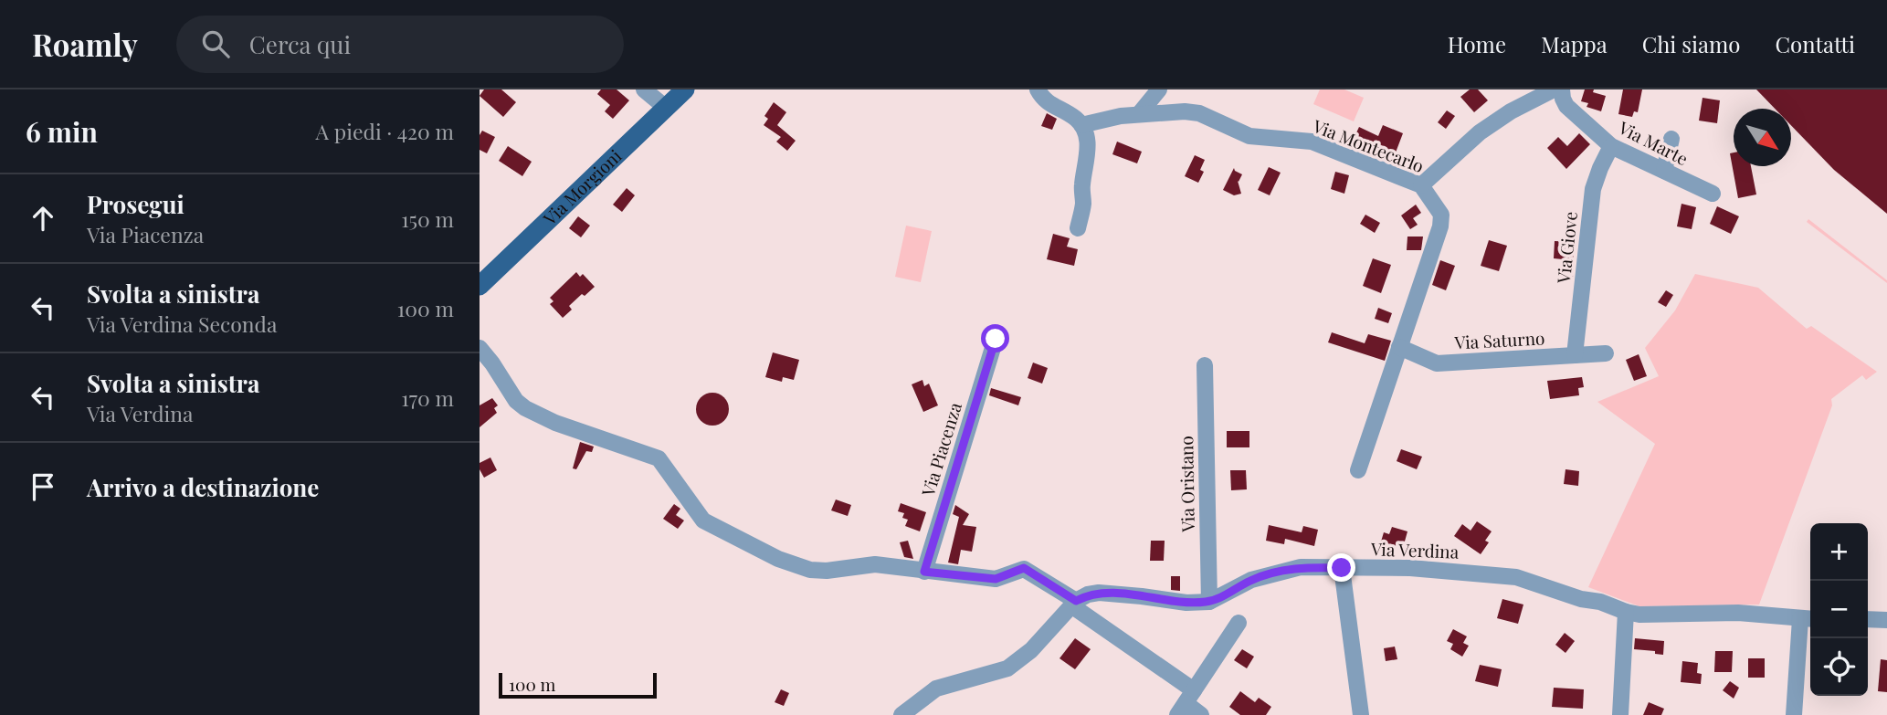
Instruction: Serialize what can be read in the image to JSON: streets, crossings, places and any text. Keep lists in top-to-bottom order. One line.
{"streets":{"main road":["Via Morgioni"],"street":["Via Marte","Via Montecarlo","Via Giove","Via Saturno","Via Piacenza","Via Oristano","Via Verdina"]},"crossings":[["Via Marte","Via Giove"],["Via Montecarlo","Via Saturno"],["Via Giove","Via Saturno"],["Via Oristano","Via Verdina"]],"scale_bar":"100 m","north":"bottom right","page":{"header":"Roamly","search":"Cerca qui","nav":["Home","Mappa","Chi siamo","Contatti"],"heading":["6 min","A piedi · 420 m"],"list":[["Prosegui","Via Piacenza","150 m"],["Svolta a sinistra","Via Verdina Seconda","100 m"],["Svolta a sinistra","Via Verdina","170 m"],"Arrivo a destinazione"],"map_buttons":["+","−"],"scale":"100 m"}}
